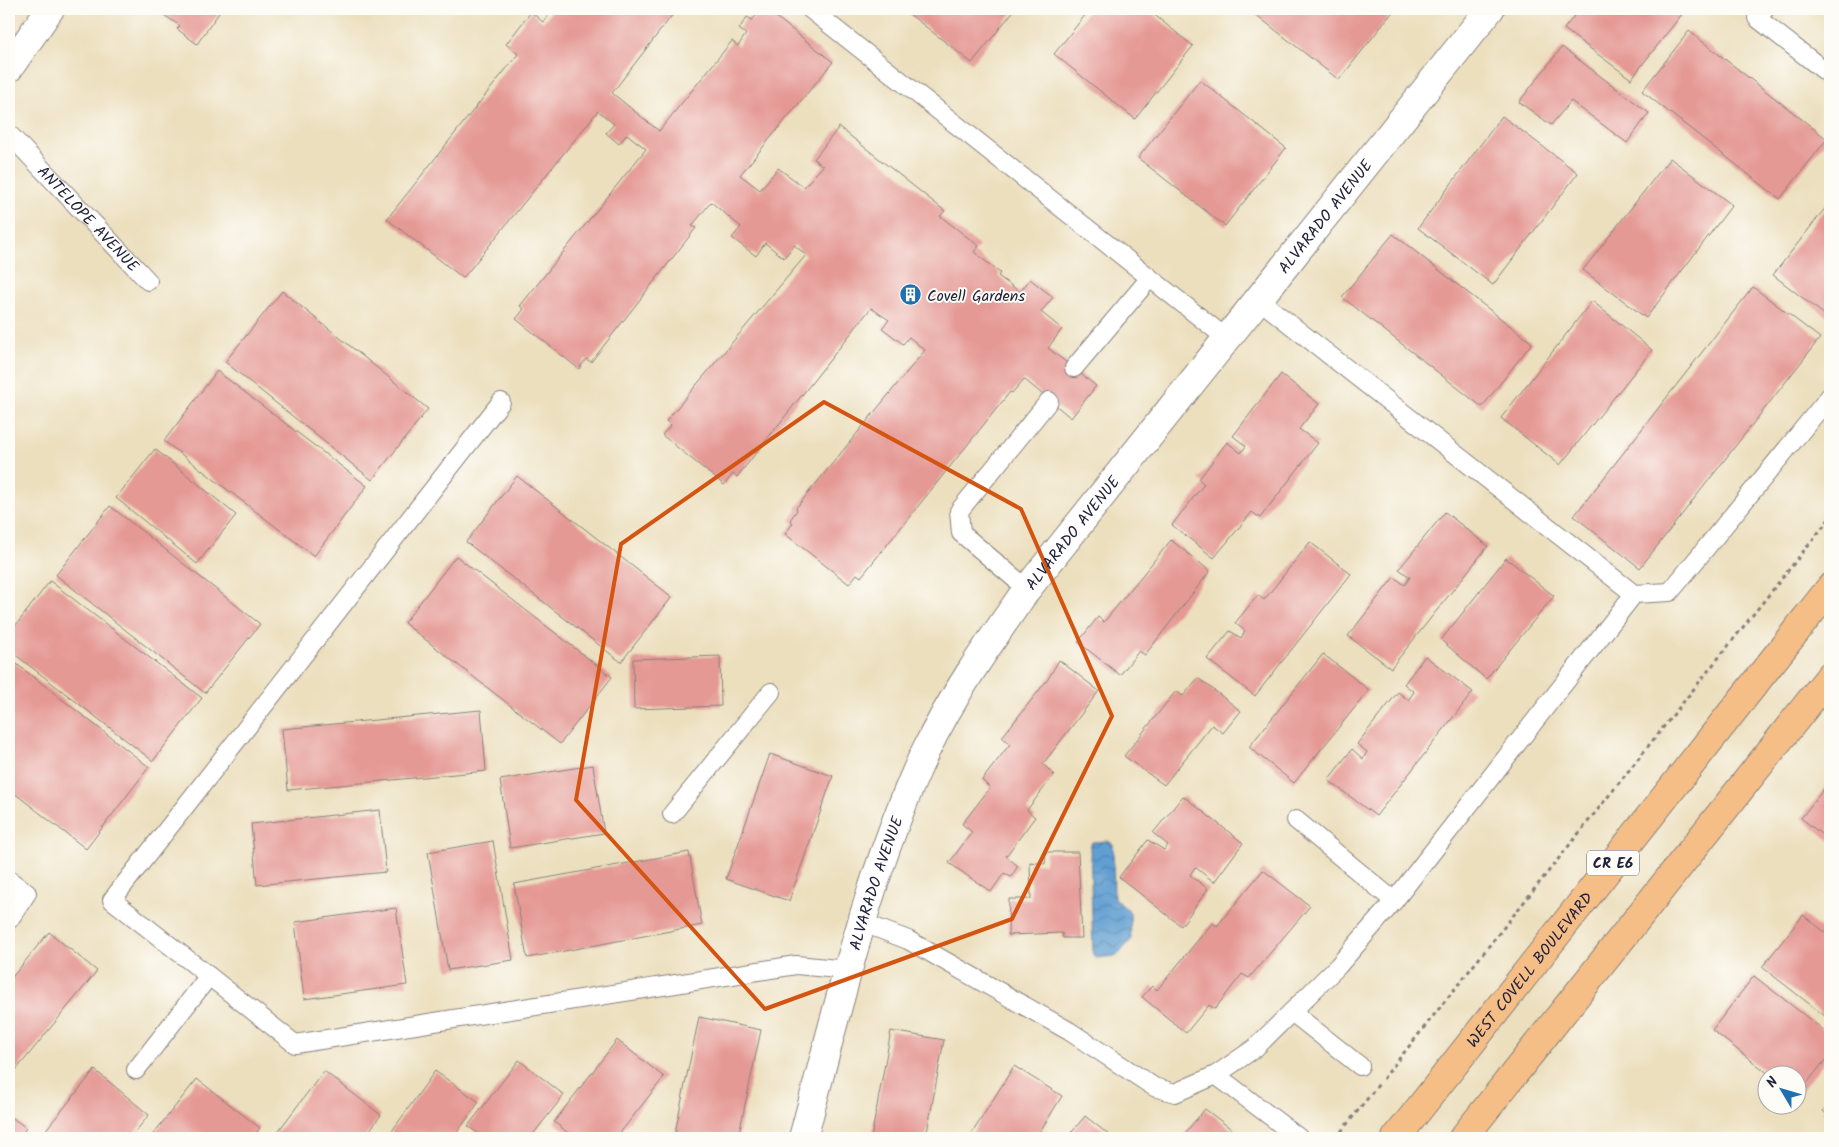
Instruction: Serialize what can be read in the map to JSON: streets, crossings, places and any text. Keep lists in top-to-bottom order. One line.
{"streets":{"main road":["CR E6","WEST COVELL BOULEVARD"],"street":["ALVARADO AVENUE"],"lane":["ANTELOPE AVENUE"]},"places":{"building":["Covell Gardens"]},"north":"top left"}
